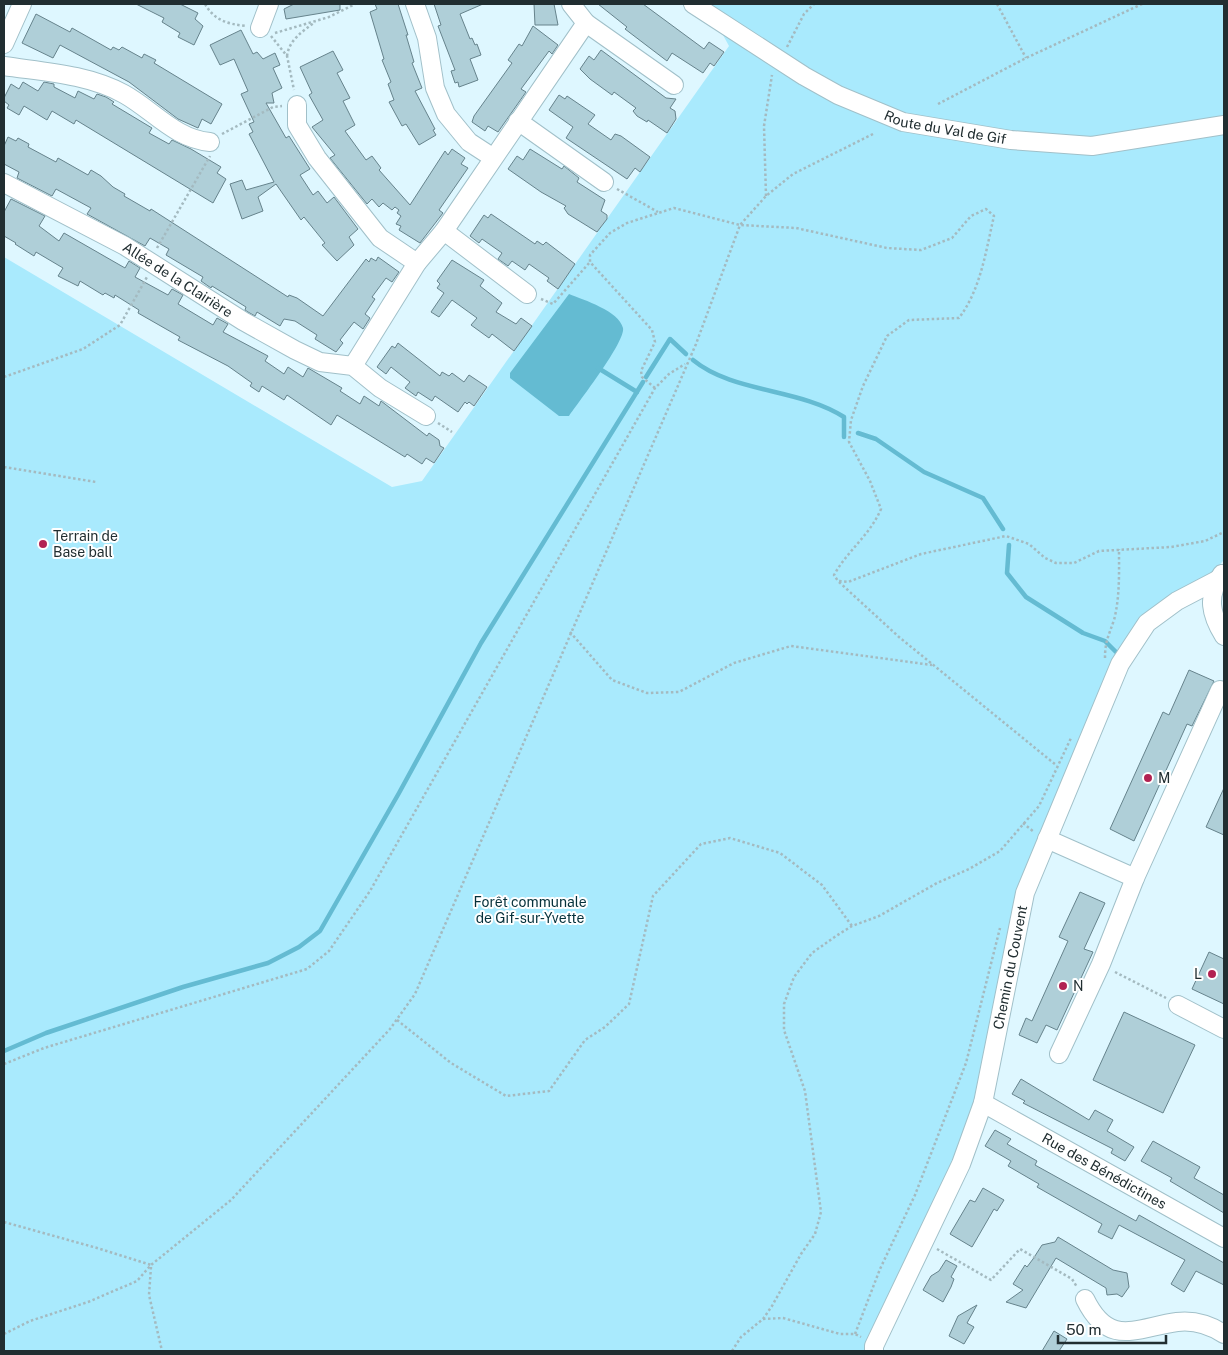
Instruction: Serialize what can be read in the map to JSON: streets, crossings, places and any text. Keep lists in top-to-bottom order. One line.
{"streets":{"street":["Route du Val de Gif","Allée de la Clairière","Chemin du Couvent","Rue des Bénédictines"]},"crossings":[["Chemin du Couvent","Rue des Bénédictines"]],"parks":["Forêt communale de Gif-sur-Yvette"],"places":["Terrain de Base ball","M","L","N"],"scale_bar":"50 m"}
